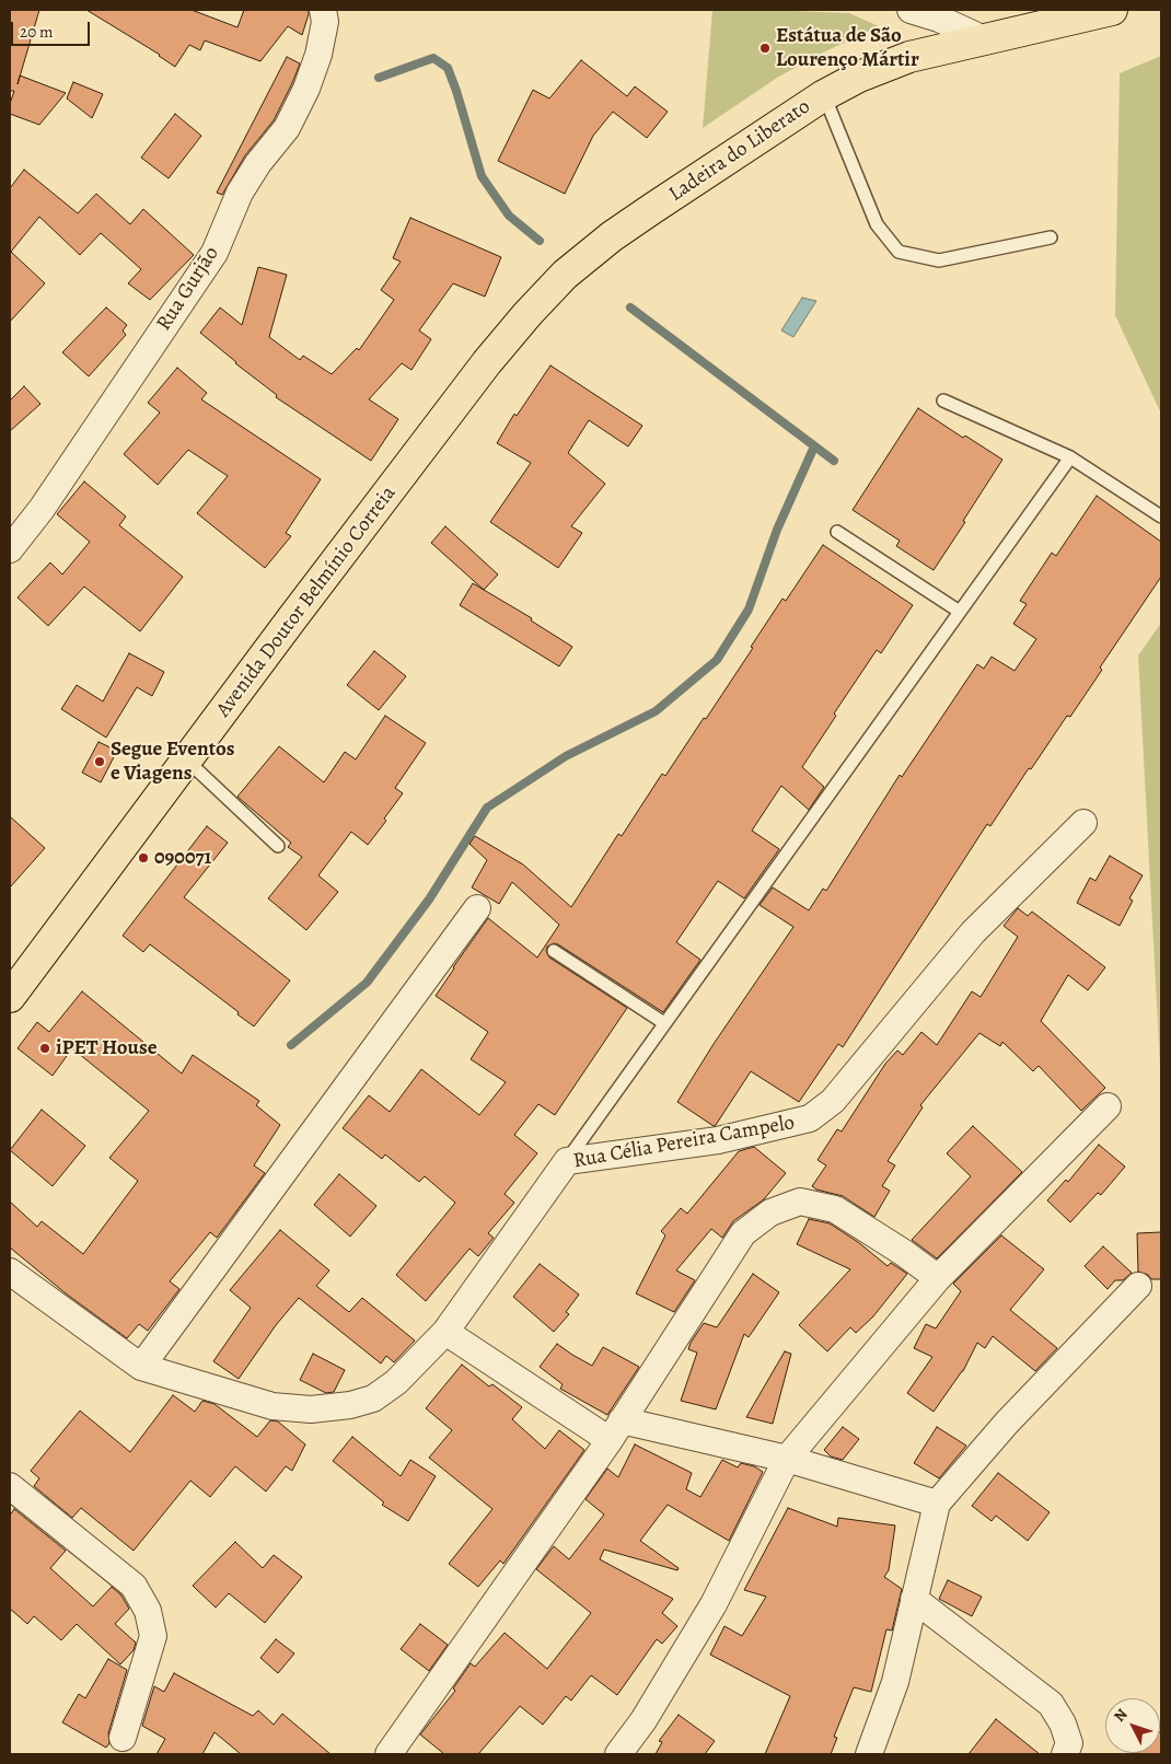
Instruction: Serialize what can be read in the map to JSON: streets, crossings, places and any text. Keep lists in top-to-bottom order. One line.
{"streets":{"main road":["Ladeira do Liberato","Avenida Doutor Belmínio Correia"],"street":["Rua Gurjão","Rua Célia Pereira Campelo"]},"crossings":[["Ladeira do Liberato","Avenida Doutor Belmínio Correia"]],"places":["Estátua de São Lourenço Mártir","Segue Eventos e Viagens","090071","iPET House"],"scale_bar":"20 m","north":"top left"}
